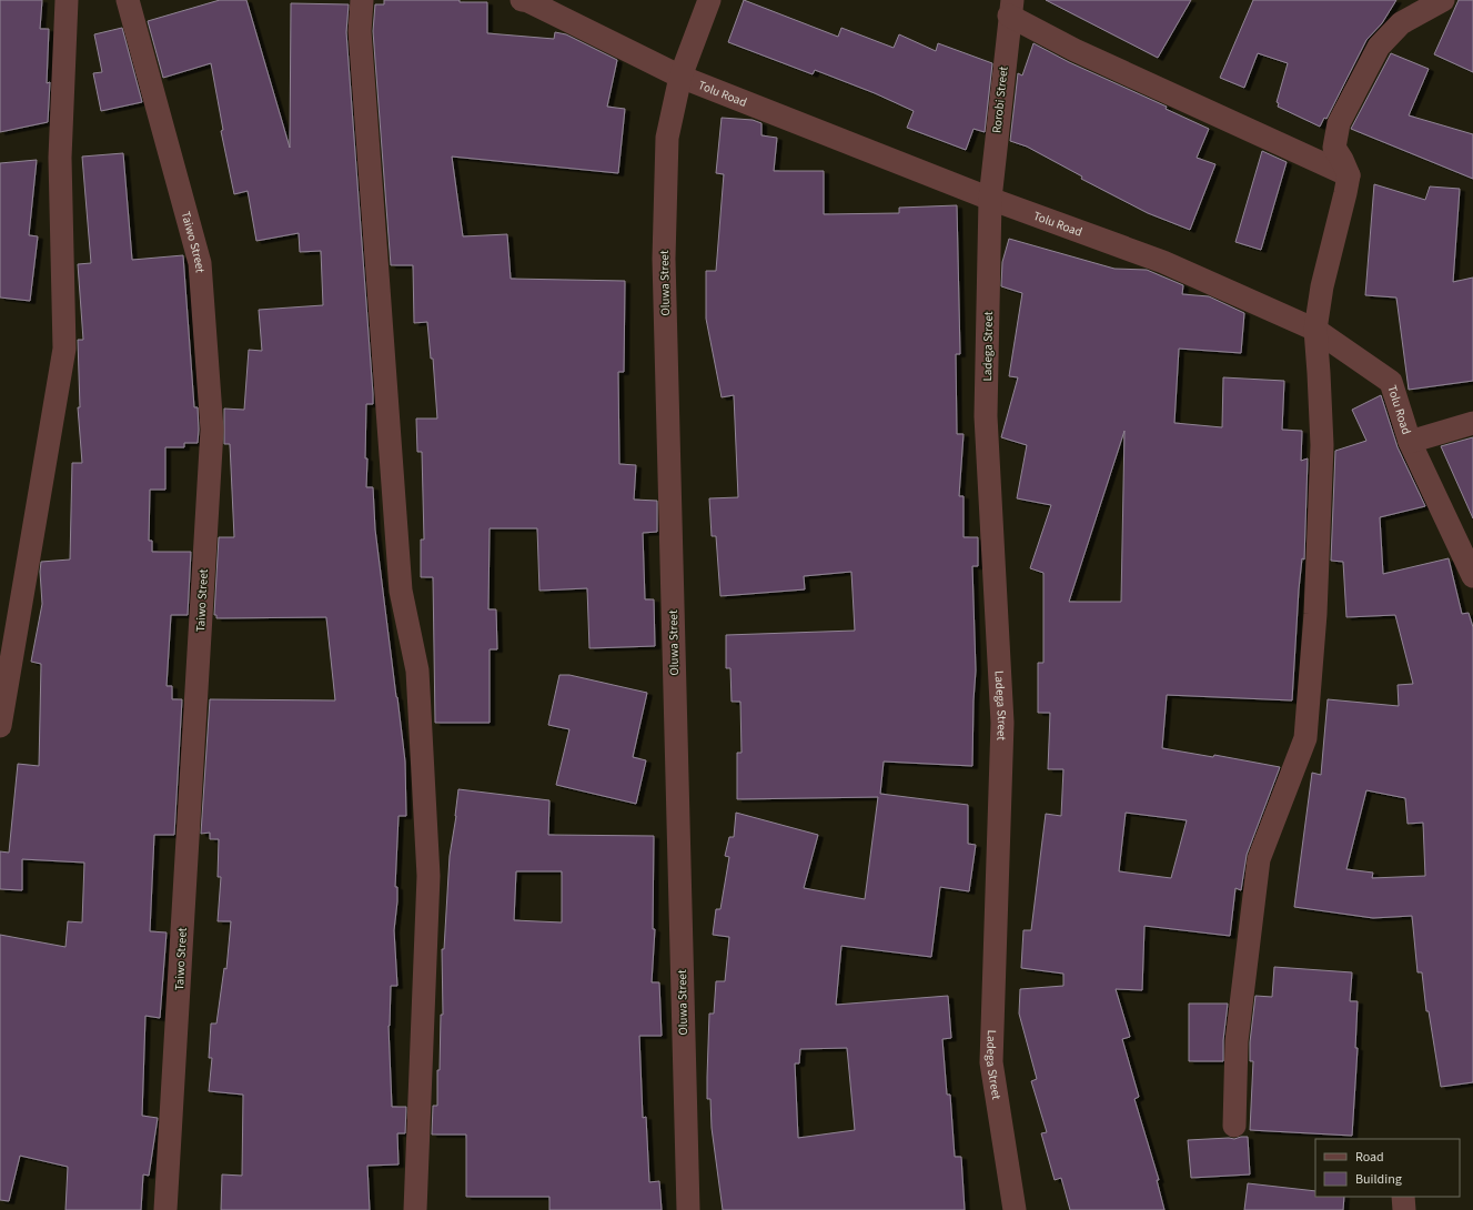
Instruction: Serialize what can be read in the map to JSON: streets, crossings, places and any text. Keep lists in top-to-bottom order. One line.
{"streets":{"street":["Tolu Road","Rorobi Street","Taiwo Street","Oluwa Street","Ladega Street"]},"crossings":[["Tolu Road","Rorobi Street"],["Tolu Road","Oluwa Street"],["Tolu Road","Ladega Street"],["Rorobi Street","Ladega Street"]],"legend":["Road","Building"]}
